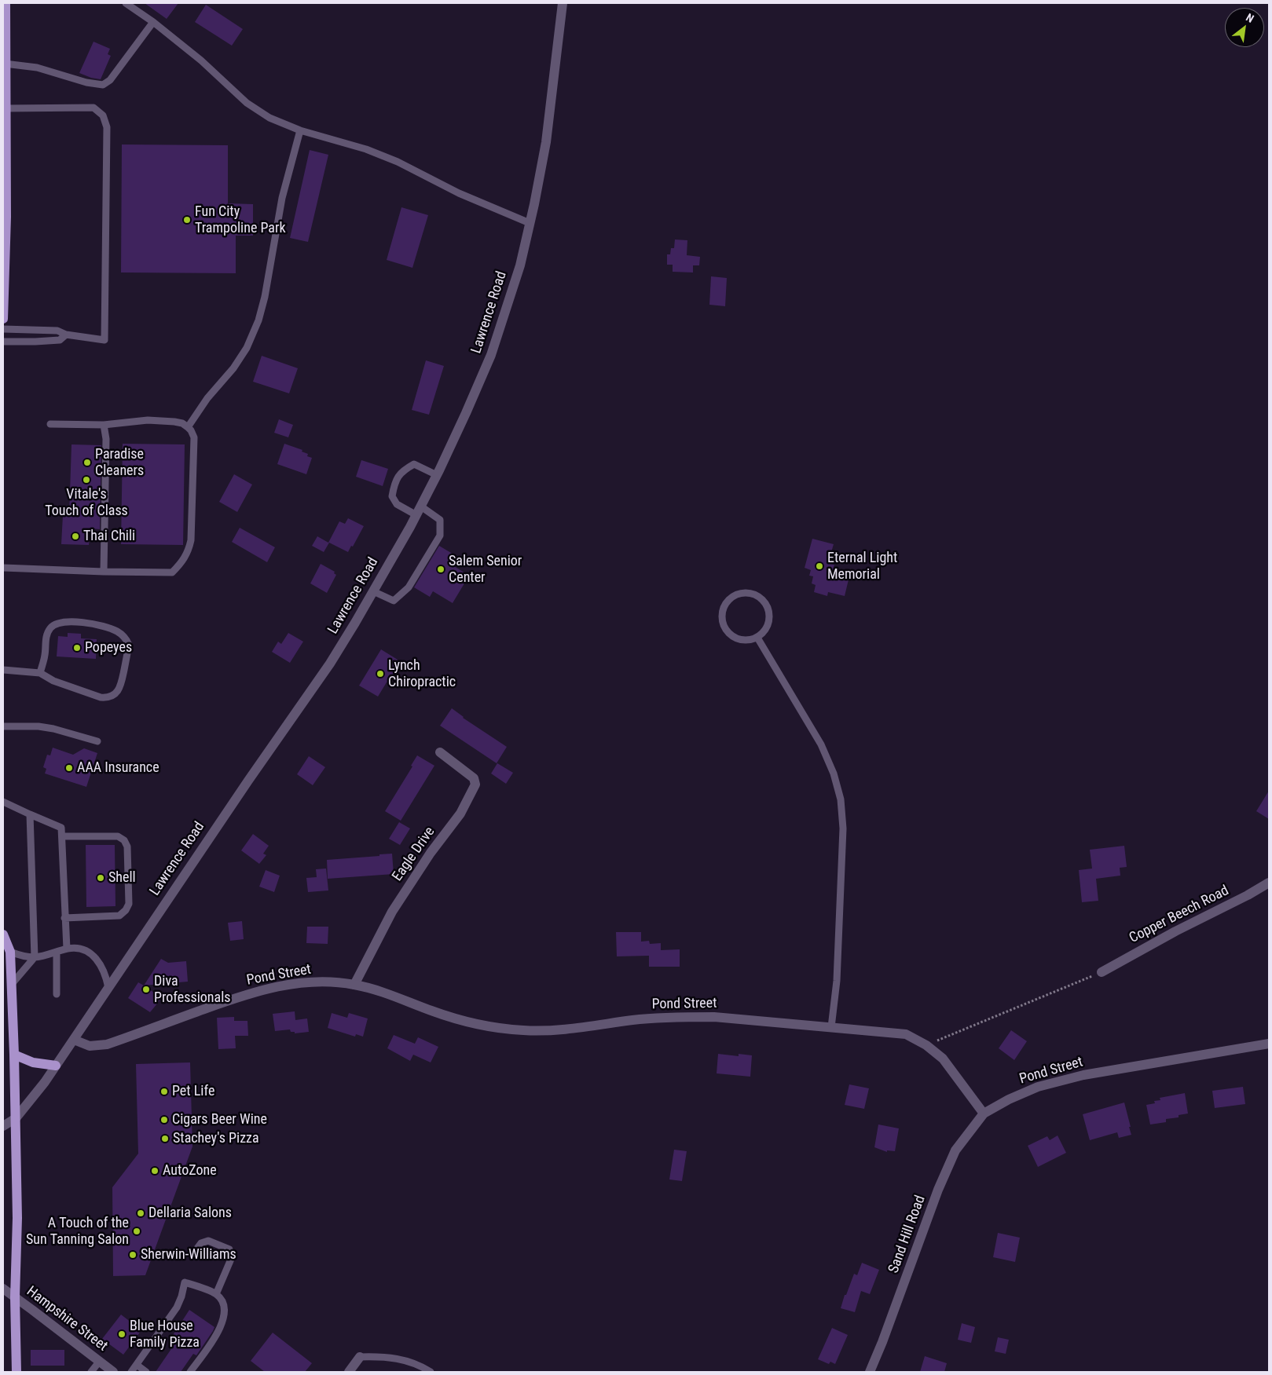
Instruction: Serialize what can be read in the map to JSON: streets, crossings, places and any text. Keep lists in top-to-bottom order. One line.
{"streets":{"street":["Lawrence Road","Eagle Drive","Copper Beech Road","Pond Street","Sand Hill Road","Hampshire Street"]},"crossings":[["Lawrence Road","Pond Street"],["Eagle Drive","Pond Street"],["Pond Street","Sand Hill Road"]],"places":["Fun City Trampoline Park","Paradise Cleaners","Vitale's Touch of Class","Thai Chili","Eternal Light Memorial","Salem Senior Center","Popeyes","Lynch Chiropractic","AAA Insurance","Shell","Diva Professionals","Pet Life","Cigars Beer Wine","Stachey's Pizza","AutoZone","Dellaria Salons","A Touch of the Sun Tanning Salon","Sherwin-Williams","Blue House Family Pizza"],"north":"top right"}
